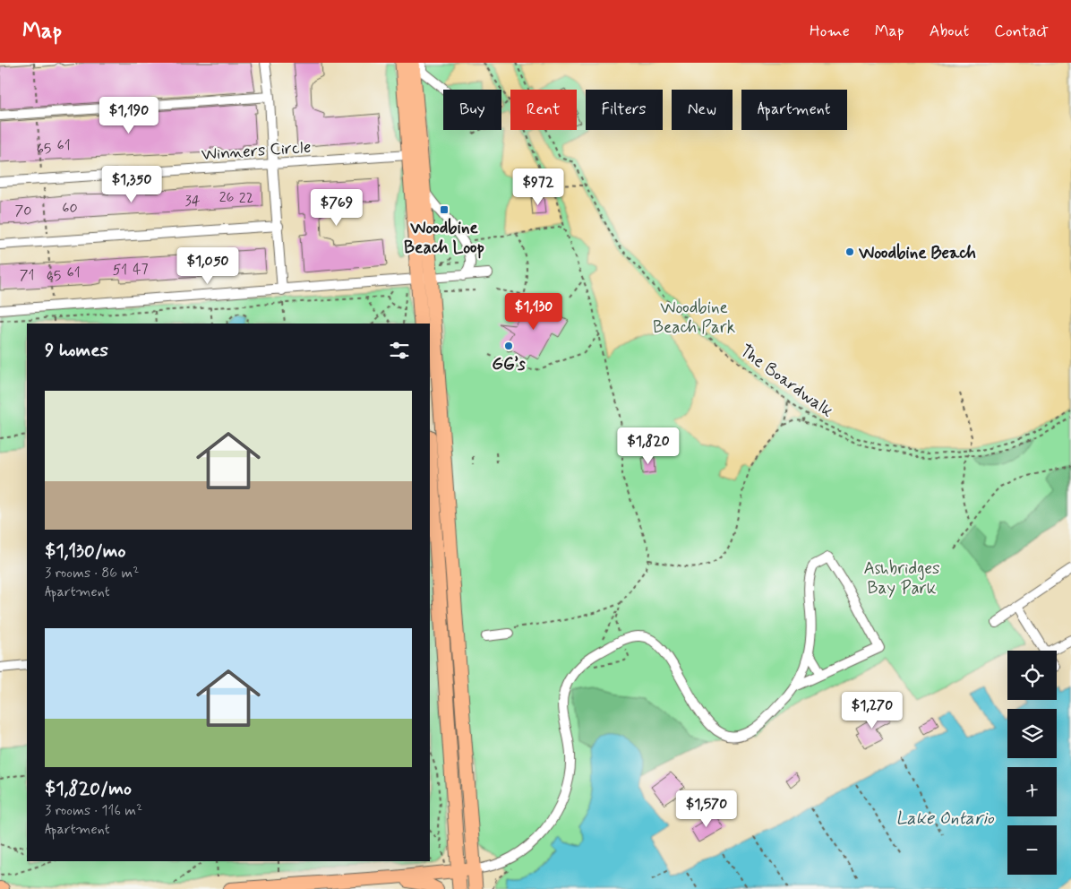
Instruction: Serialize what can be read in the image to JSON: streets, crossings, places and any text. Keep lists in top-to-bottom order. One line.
{"streets":{"street":["Winners Circle"],"path":["The Boardwalk"]},"water":["Lake Ontario"],"parks":["Woodbine Beach Park","Ashbridges Bay Park"],"places":{"transit":["Woodbine Beach Loop"],"other":["Woodbine Beach","GG’s"]},"house_numbers":["61","65","26","22","34","60","70","47","51","61","71","65"],"page":{"header":"Map","nav":["Home","Map","About","Contact"],"chip":["Buy","Rent","Filters","New","Apartment"],"price":["$1,190","$1,350","$972","$769","$1,050","$1,130","$1,820","$1,270","$1,570"],"heading":"9 homes","list":[{"name":"$1,130/mo","note":"3 rooms · 86 m² · Apartment"},{"name":"$1,820/mo","note":"3 rooms · 116 m² · Apartment"}],"map_buttons":["+","−"]}}
